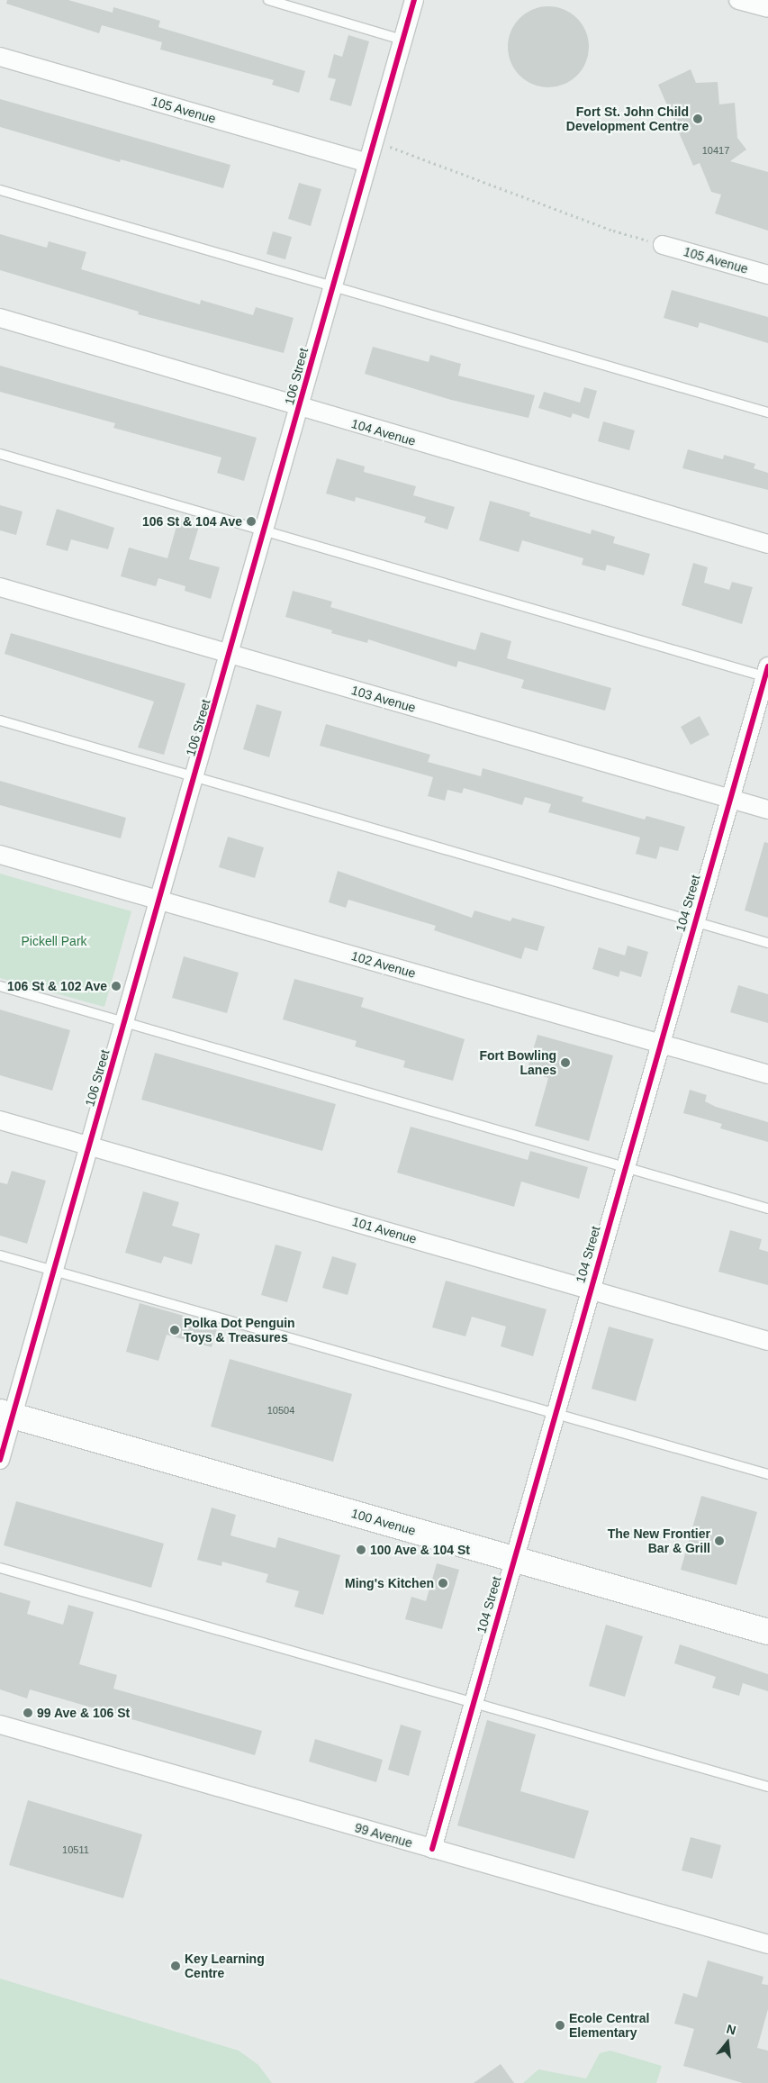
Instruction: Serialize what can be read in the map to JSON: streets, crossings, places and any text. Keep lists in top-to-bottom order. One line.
{"streets":{"main road":["100 Avenue"],"street":["105 Avenue","106 Street","104 Avenue","103 Avenue","104 Street","102 Avenue","101 Avenue","99 Avenue"]},"crossings":[["105 Avenue","106 Street"],["106 Street","104 Avenue"],["106 Street","103 Avenue"],["106 Street","102 Avenue"],["106 Street","101 Avenue"],["106 Street","100 Avenue"],["103 Avenue","104 Street"],["104 Street","102 Avenue"],["104 Street","101 Avenue"],["104 Street","100 Avenue"],["104 Street","99 Avenue"]],"parks":["Pickell Park"],"places":["Fort St. John Child Development Centre","106 St & 104 Ave","106 St & 102 Ave","Fort Bowling Lanes","Polka Dot Penguin Toys & Treasures","The New Frontier Bar & Grill","100 Ave & 104 St","Ming's Kitchen","99 Ave & 106 St","Key Learning Centre","Ecole Central Elementary"],"house_numbers":["10417","10504","10511"],"north":"top"}
